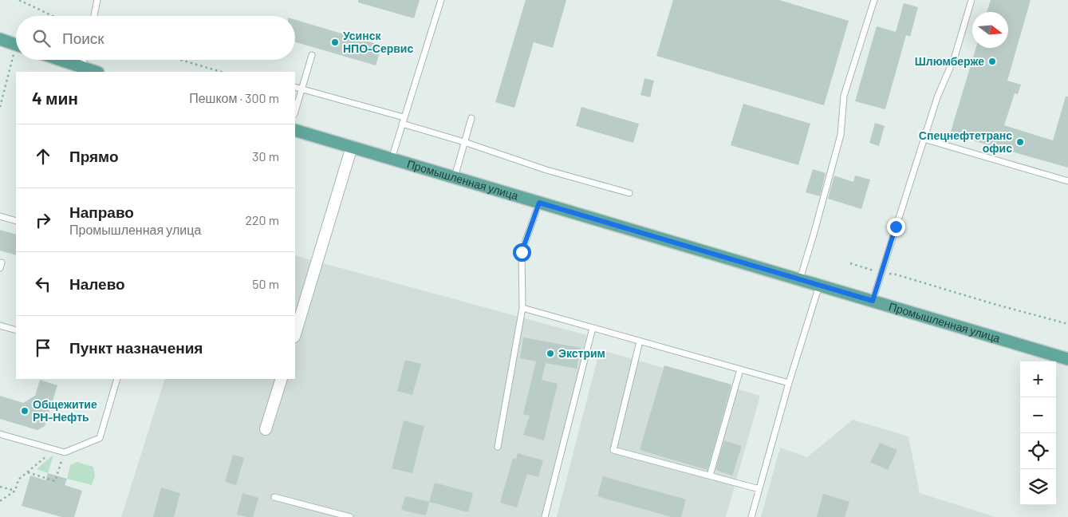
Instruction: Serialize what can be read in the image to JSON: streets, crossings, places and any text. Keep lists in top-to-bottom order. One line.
{"streets":{"main road":["Промышленная улица"]},"places":["Усинск НПО-Сервис","Шлюмберже","Спецнефтетранс офис","Экстрим","Общежитие РН-Нефть"],"north":"right","page":{"search":"Поиск","heading":["4 мин","Пешком · 300 m"],"list":[["Прямо","30 m"],["Направо","Промышленная улица","220 m"],["Налево","50 m"],"Пункт назначения"],"map_buttons":["+","−"]}}
